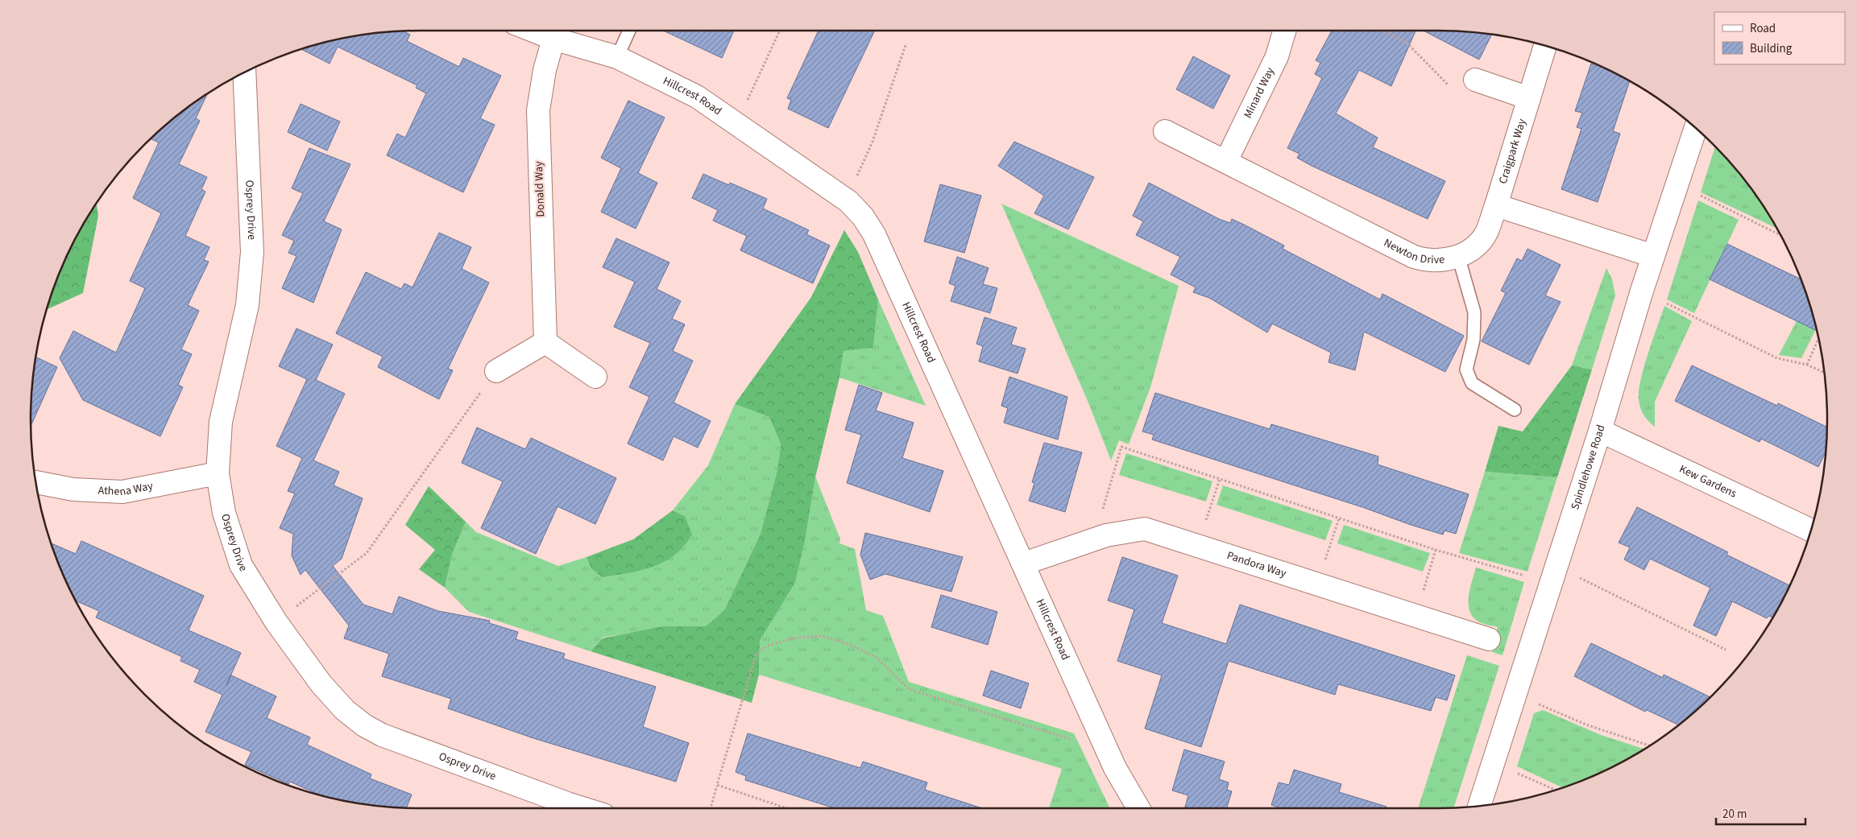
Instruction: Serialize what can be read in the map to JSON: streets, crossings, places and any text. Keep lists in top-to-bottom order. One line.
{"streets":{"street":["Minard Way","Hillcrest Road","Craigpark Way","Donald Way","Osprey Drive","Newton Drive","Spindlehowe Road","Kew Gardens","Athena Way","Pandora Way"]},"crossings":[["Minard Way","Newton Drive"],["Hillcrest Road","Donald Way"],["Hillcrest Road","Pandora Way"],["Craigpark Way","Newton Drive"],["Osprey Drive","Athena Way"],["Spindlehowe Road","Kew Gardens"]],"legend":["Road","Building"],"scale_bar":"20 m"}
